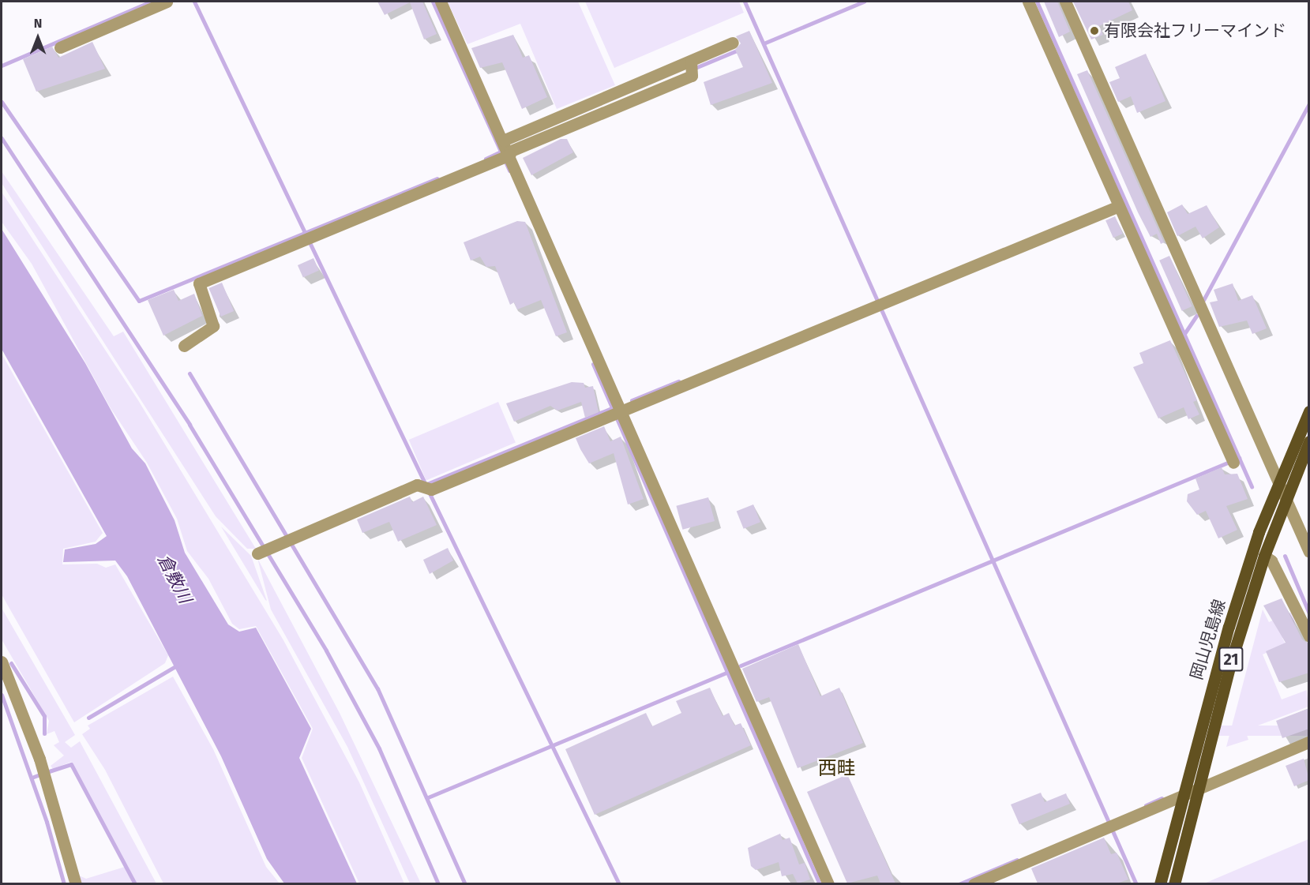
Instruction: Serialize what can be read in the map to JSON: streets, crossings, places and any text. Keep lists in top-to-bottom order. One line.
{"streets":{"main road":["岡山児島線","21"]},"districts":["西畦"],"water":["倉敷川"],"places":["有限会社フリーマインド"],"north":"top"}
